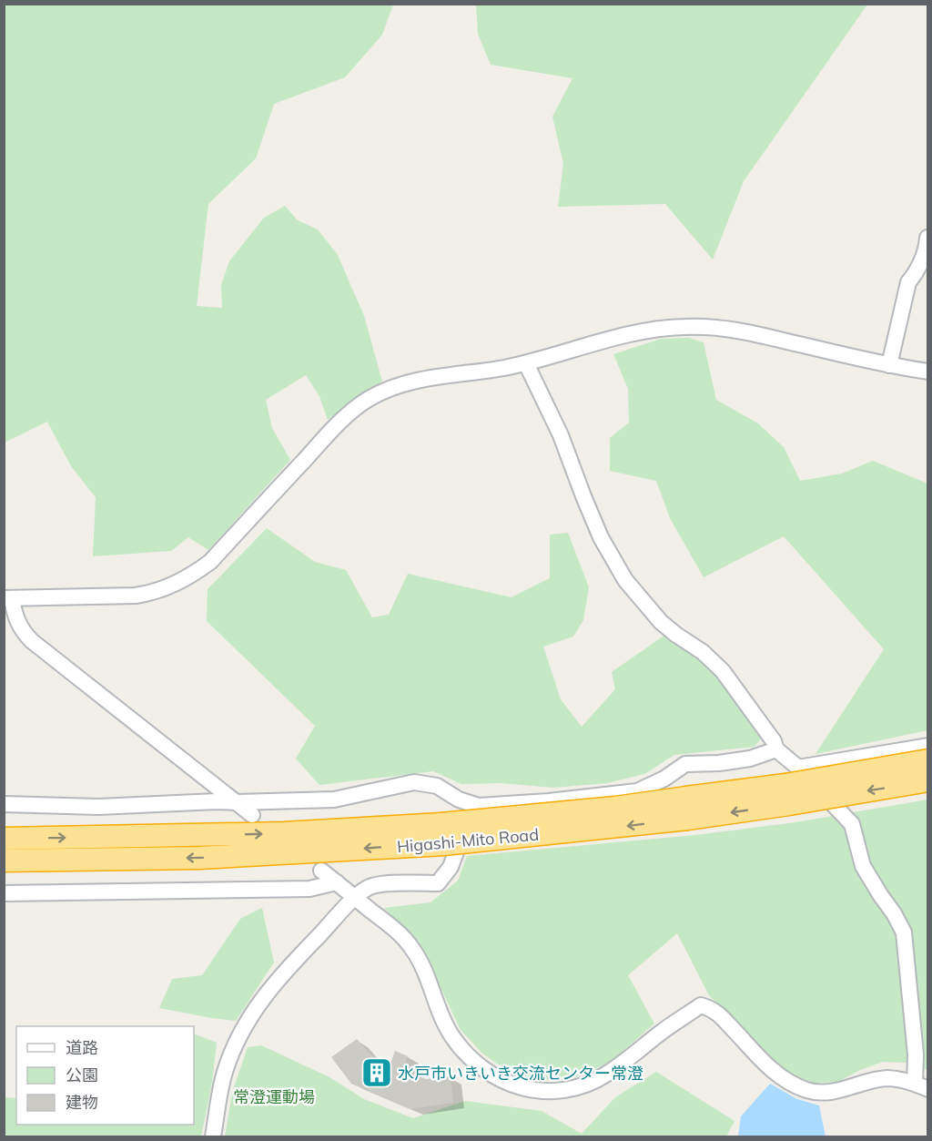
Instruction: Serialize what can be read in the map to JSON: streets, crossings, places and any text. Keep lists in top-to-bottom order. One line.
{"streets":{"highway":["Higashi-Mito Road"]},"parks":["常澄運動場"],"places":{"building":["水戸市いきいき交流センター常澄"]},"legend":["道路","公園","建物"]}
